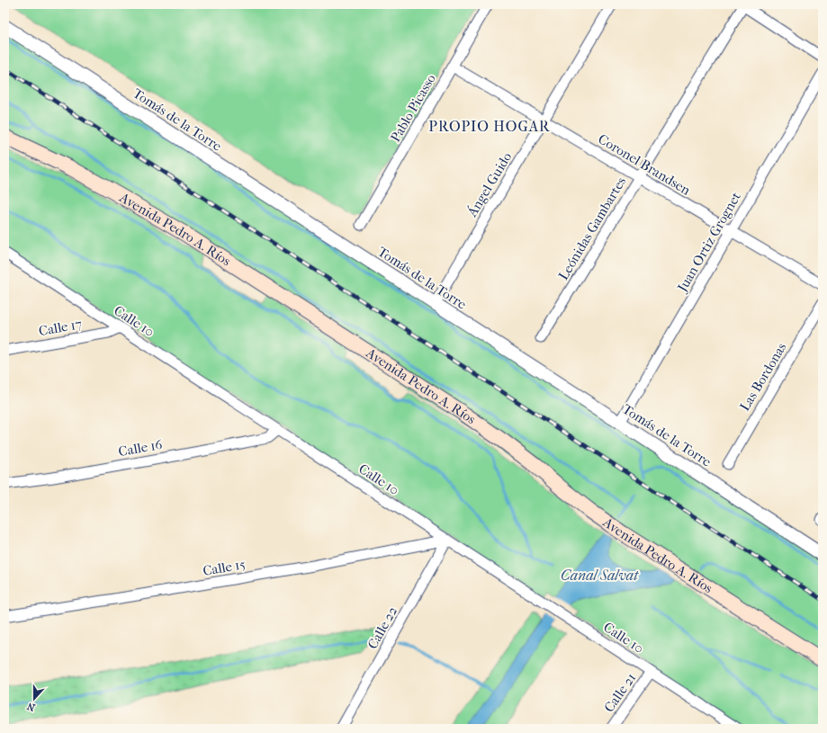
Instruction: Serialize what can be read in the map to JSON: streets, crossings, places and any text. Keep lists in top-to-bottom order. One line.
{"streets":{"main road":["Avenida Pedro A. Ríos"],"street":["Pablo Picasso","Tomás de la Torre","Coronel Brandsen","Ángel Guido","Leónidas Gambartes","Juan Ortiz Grognet","Calle 10","Calle 17","Las Bordonas","Calle 16","Calle 15","Calle 22","Calle 21"]},"crossings":[["Pablo Picasso","Coronel Brandsen"],["Tomás de la Torre","Ángel Guido"],["Tomás de la Torre","Juan Ortiz Grognet"],["Coronel Brandsen","Ángel Guido"],["Coronel Brandsen","Leónidas Gambartes"],["Coronel Brandsen","Juan Ortiz Grognet"],["Calle 10","Calle 17"],["Calle 10","Calle 16"],["Calle 10","Calle 15"],["Calle 10","Calle 22"],["Calle 10","Calle 21"],["Calle 15","Calle 22"]],"districts":["PROPIO HOGAR"],"water":["Canal Salvat"],"north":"bottom"}
